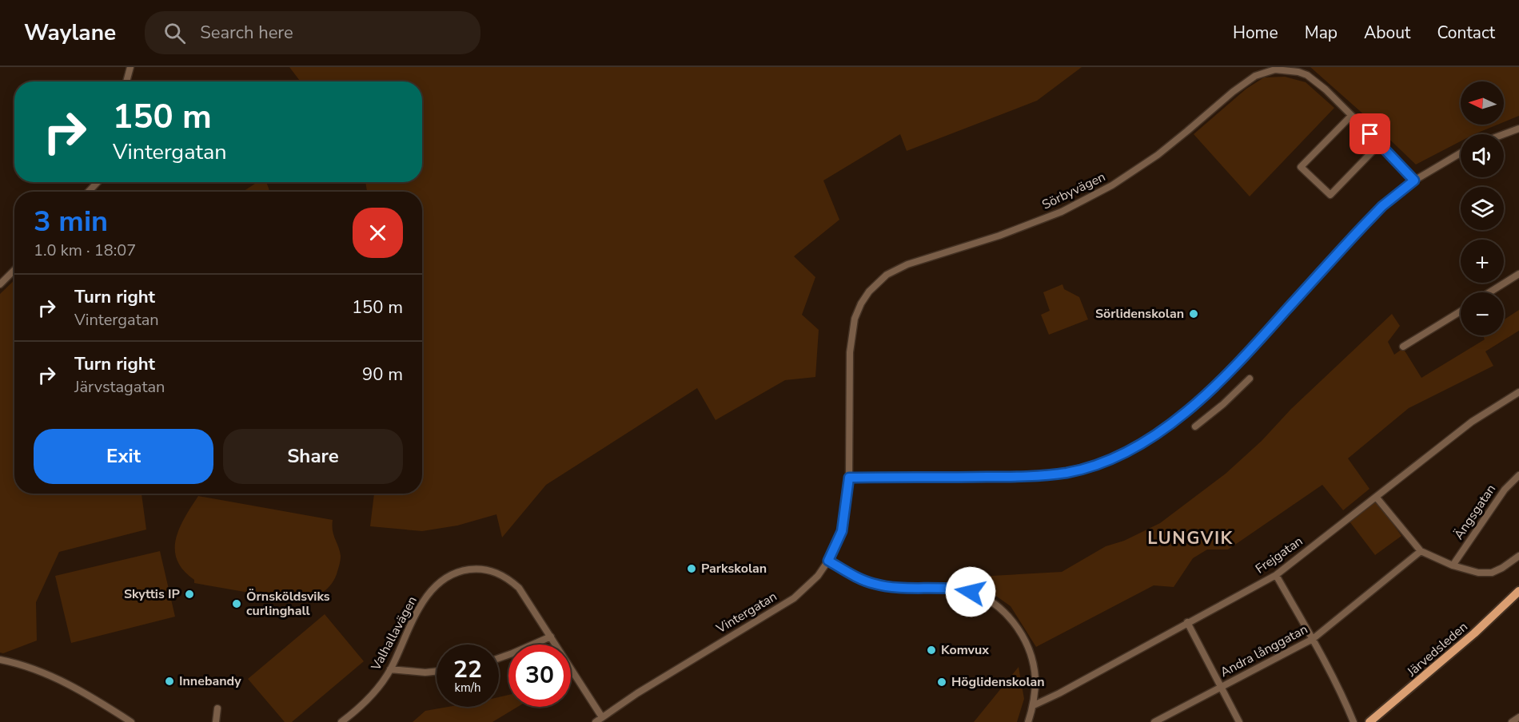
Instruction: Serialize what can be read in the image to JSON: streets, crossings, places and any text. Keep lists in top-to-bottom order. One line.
{"streets":{"main road":["Järvedsleden"],"street":["Sörbyvägen","Ängsgatan","Frejgatan","Vintergatan","Valhallavägen","Andra långgatan"]},"crossings":[["Sörbyvägen","Vintergatan"],["Vintergatan","Valhallavägen"]],"districts":["LUNGVIK"],"places":["Sörlidenskolan","Parkskolan","Skyttis IP","Örnsköldsviks curlinghall","Komvux","Innebandy","Höglidenskolan"],"north":"left","page":{"header":"Waylane","search":"Search here","nav":["Home","Map","About","Contact"],"map_buttons":["+","−"],"turn":["150 m","Vintergatan"],"heading":["3 min","1.0 km · 18:07"],"list":[{"name":"Turn right","note":"Vintergatan","value":"150 m"},{"name":"Turn right","note":"Järvstagatan","value":"90 m"}],"buttons":["Exit","Share"],"speed":"22 km/h","limit":"30"}}
